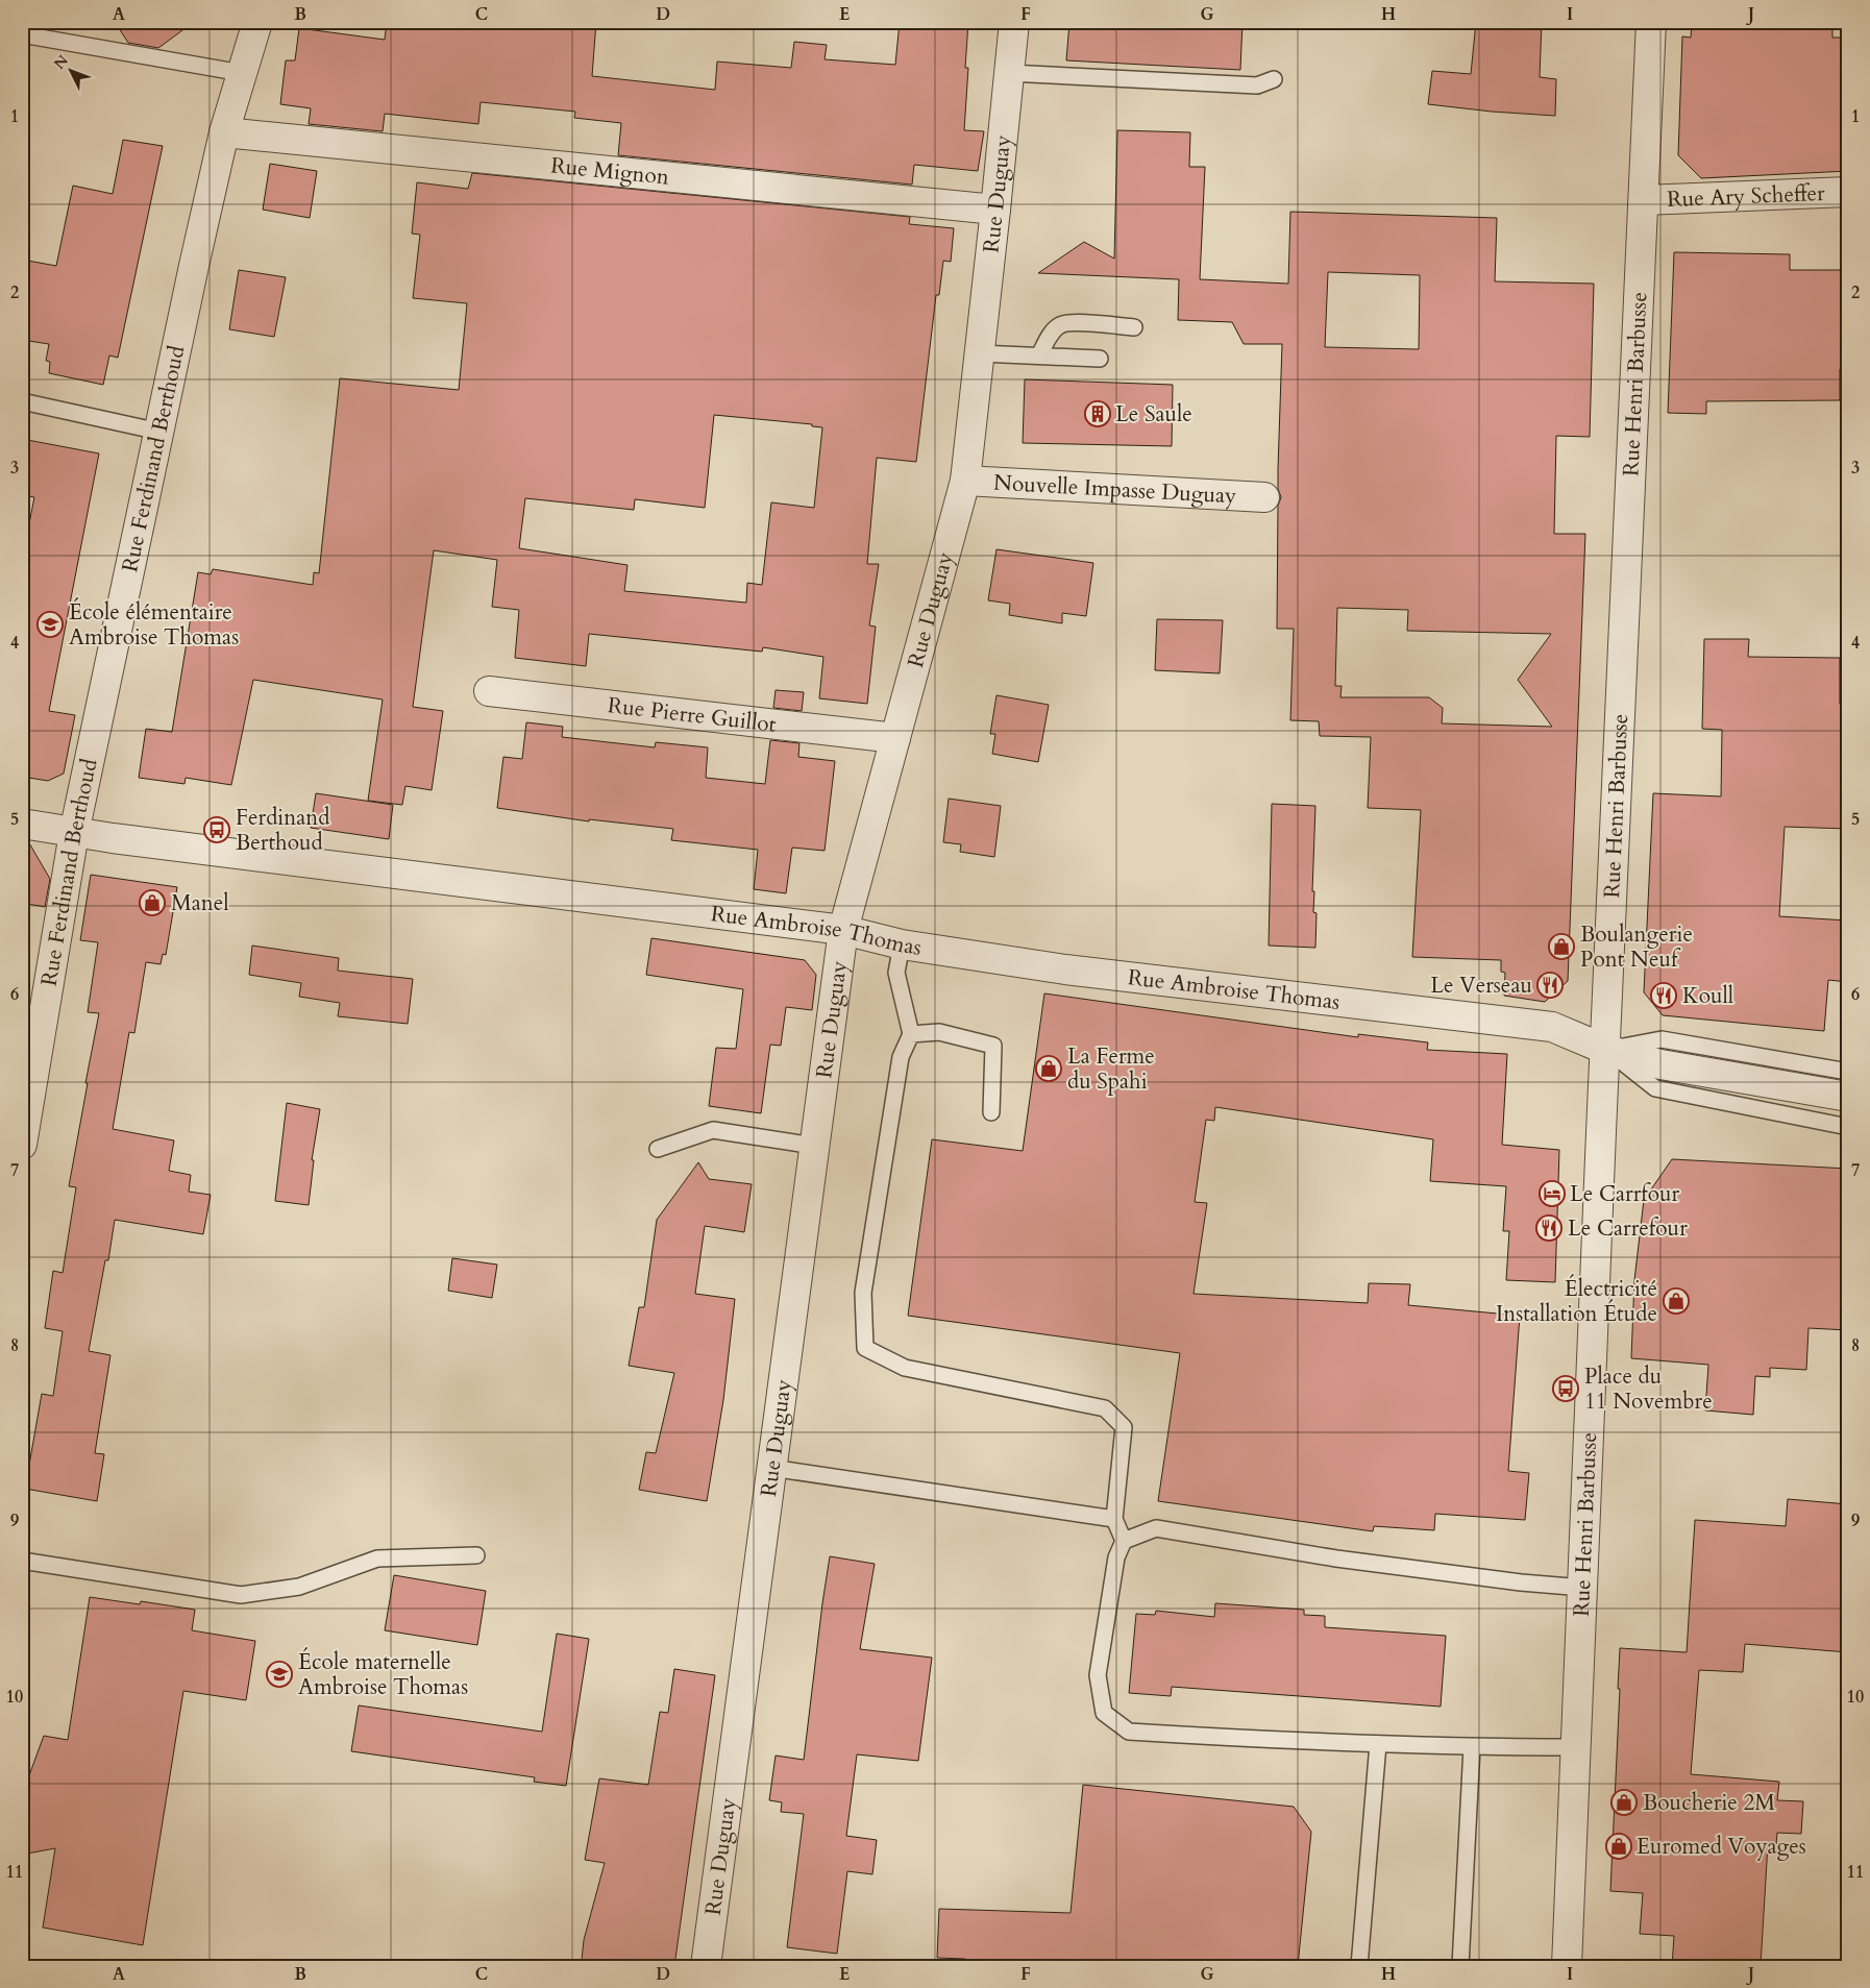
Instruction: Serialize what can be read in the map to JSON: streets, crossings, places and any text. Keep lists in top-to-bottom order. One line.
{"streets":{"street":["Rue Mignon","Rue Duguay","Rue Ary Scheffer","Rue Henri Barbusse","Rue Ferdinand Berthoud","Nouvelle Impasse Duguay","Rue Pierre Guillot","Rue Ambroise Thomas"]},"crossings":[["Rue Mignon","Rue Duguay"],["Rue Mignon","Rue Ferdinand Berthoud"],["Rue Duguay","Nouvelle Impasse Duguay"],["Rue Duguay","Rue Pierre Guillot"],["Rue Duguay","Rue Ambroise Thomas"],["Rue Ary Scheffer","Rue Henri Barbusse"],["Rue Henri Barbusse","Rue Ambroise Thomas"],["Rue Ferdinand Berthoud","Rue Ambroise Thomas"]],"places":{"building":["Le Saule"],"school or university":["École élémentaire Ambroise Thomas","École maternelle Ambroise Thomas"],"bus stop":["Ferdinand Berthoud","Place du 11 Novembre"],"shop":["Manel","Boulangerie Pont Neuf","La Ferme du Spahi","Électricité Installation Étude","Boucherie 2M","Euromed Voyages"],"restaurant":["Le Verseau","Koull","Le Carrefour"],"hotel":["Le Carrfour"]},"north":"top left","grid":{"columns":["A","B","C","D","E","F","G","H","I","J"],"rows":["1","2","3","4","5","6","7","8","9","10","11"]}}
